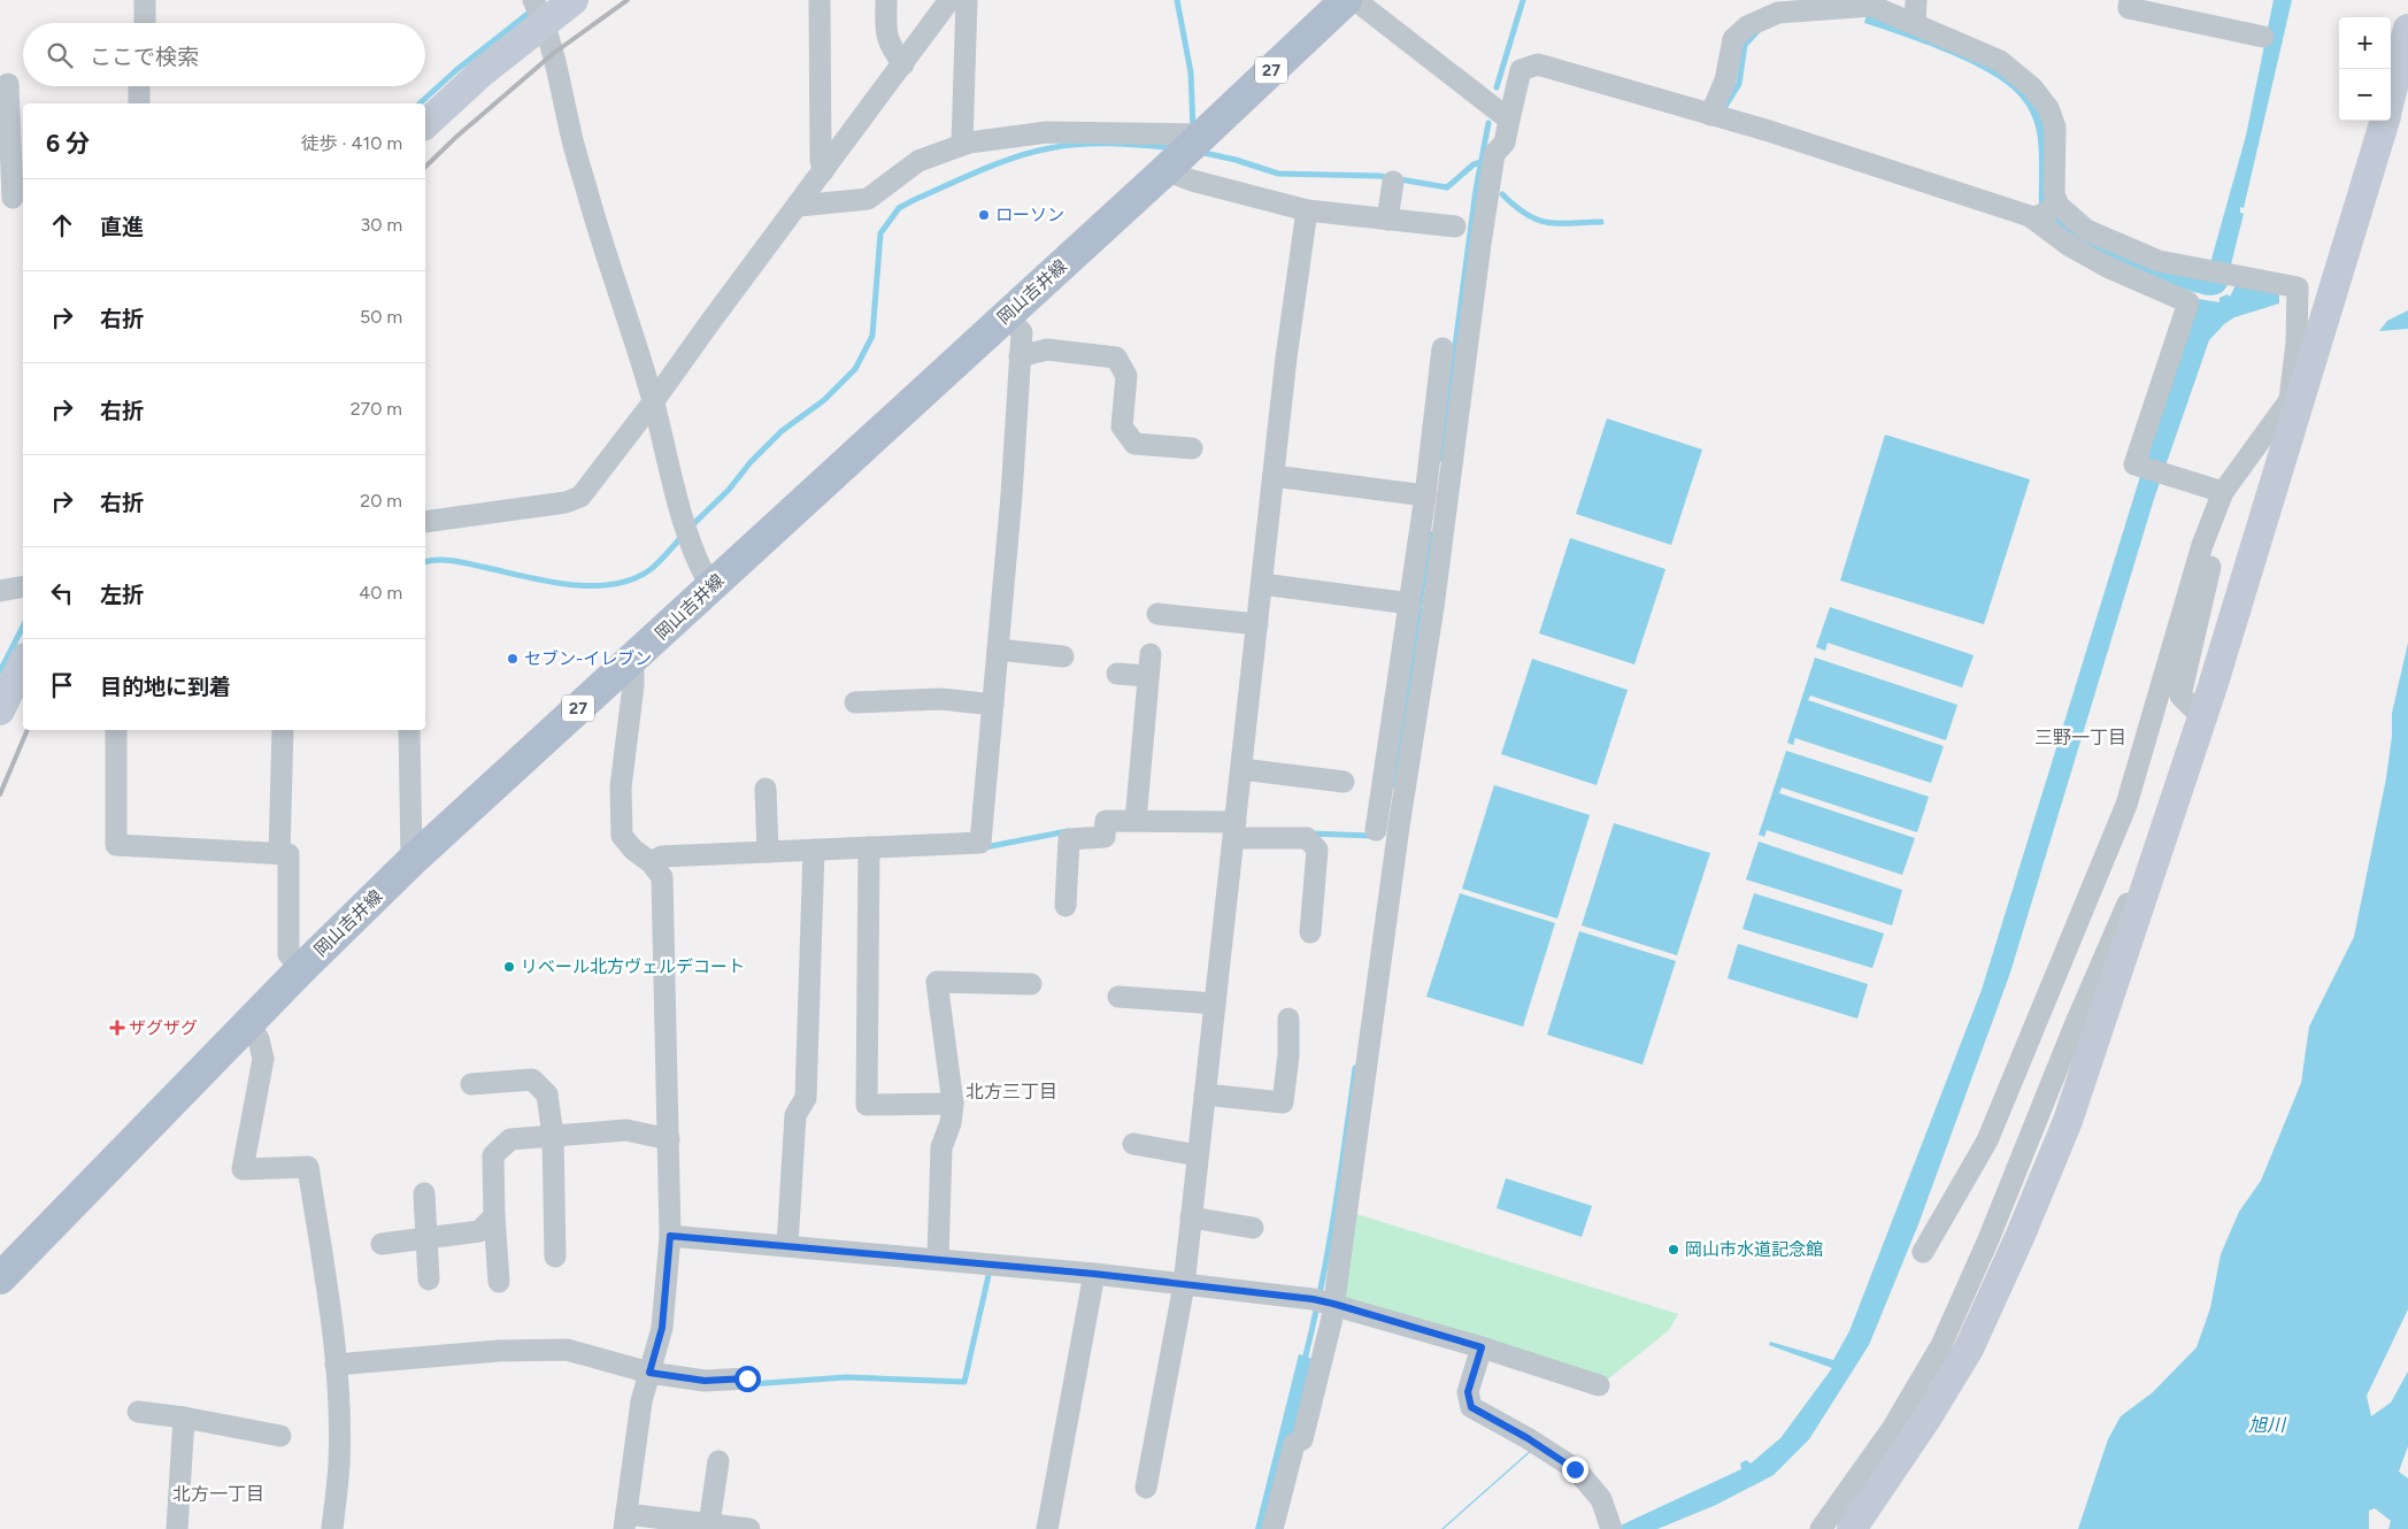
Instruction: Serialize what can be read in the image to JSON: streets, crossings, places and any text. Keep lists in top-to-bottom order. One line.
{"streets":{"main road":["27","岡山吉井線"]},"districts":["三野一丁目","北方三丁目","北方一丁目"],"water":["旭川"],"places":{"other":["ローソン","セブン-イレブン","リベール北方ヴェルデコート","岡山市水道記念館"],"health":["ザグザグ"]},"page":{"map_buttons":["+","−"],"search":"ここで検索","heading":["6 分","徒歩 · 410 m"],"list":[["直進","30 m"],["右折","50 m"],["右折","270 m"],["右折","20 m"],["左折","40 m"],"目的地に到着"]}}
